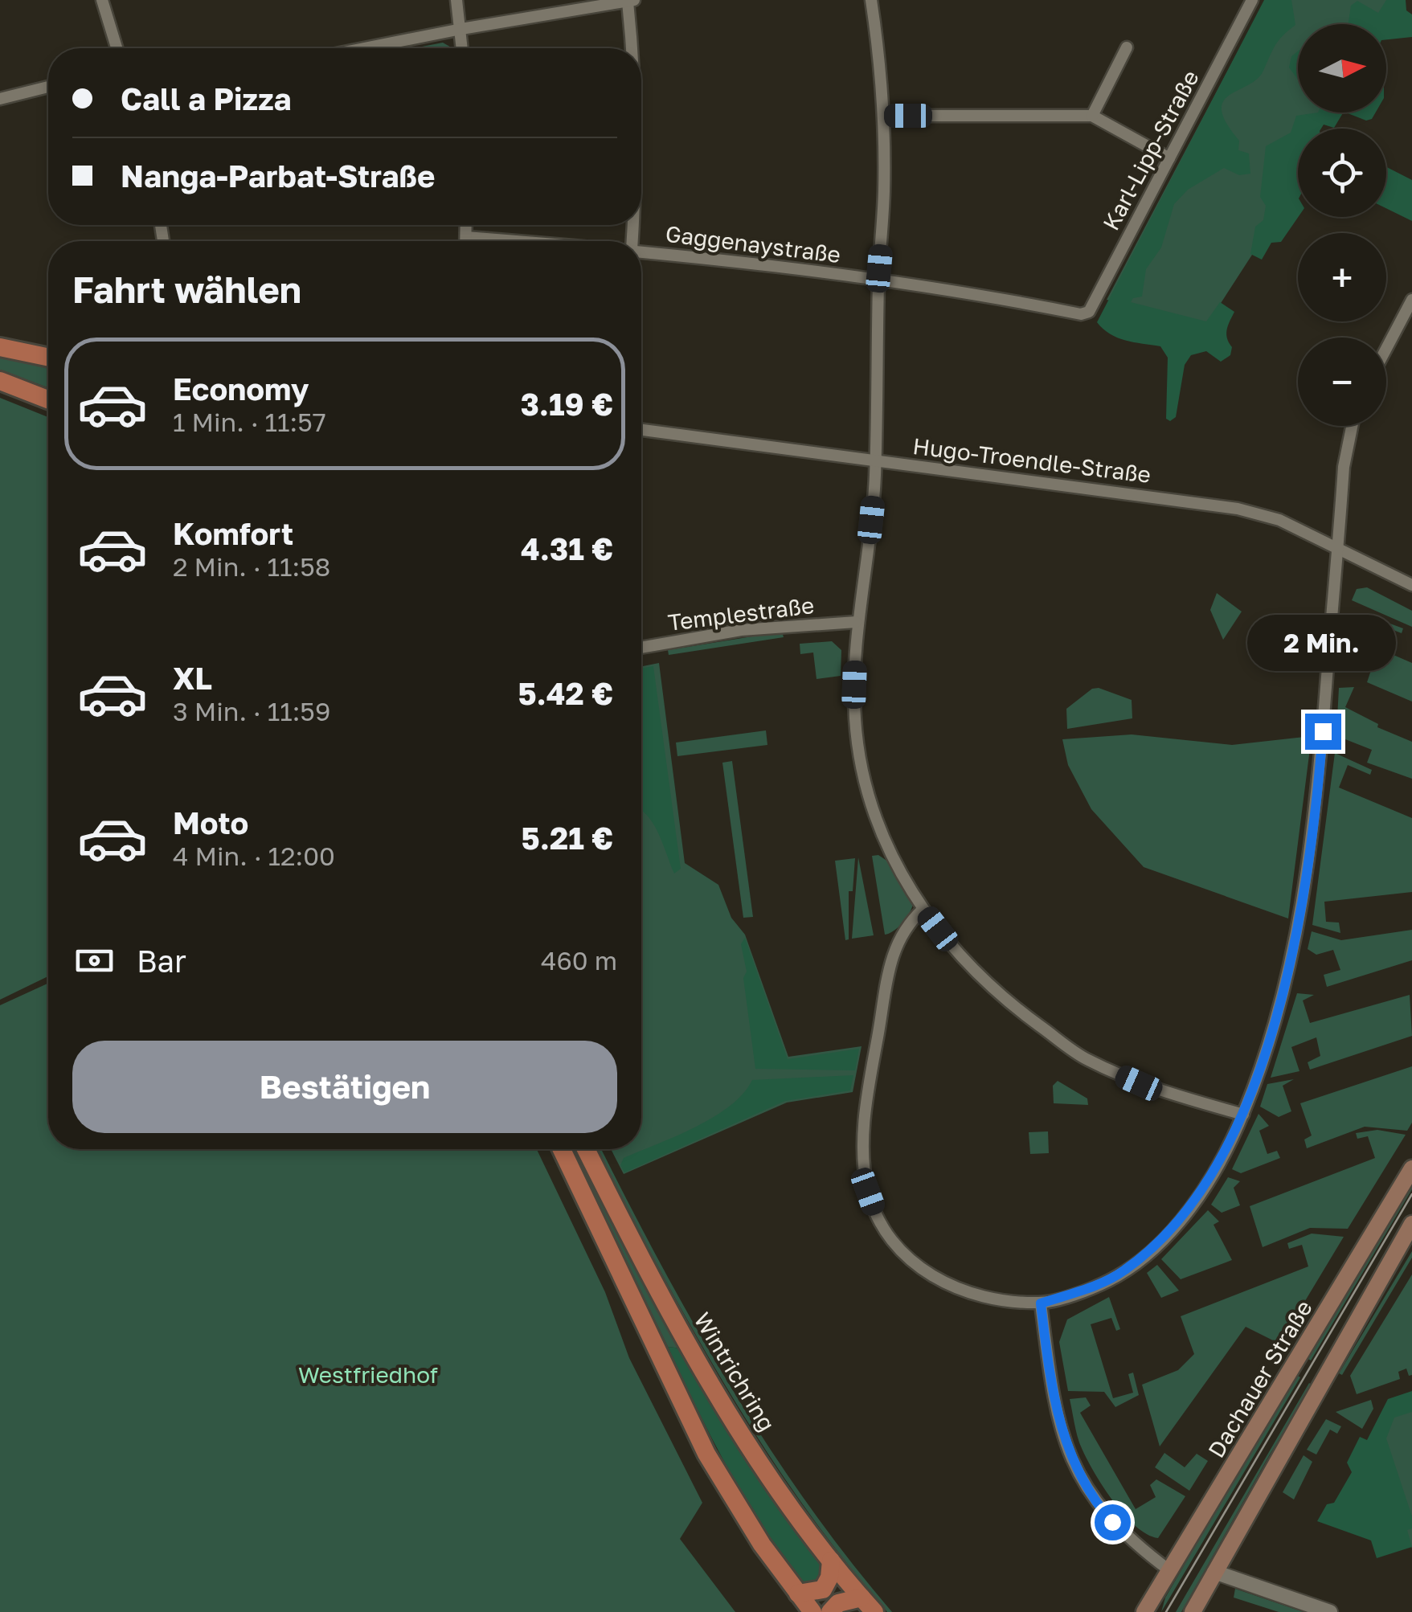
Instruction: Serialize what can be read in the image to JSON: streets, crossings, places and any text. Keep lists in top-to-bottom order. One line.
{"streets":{"main road":["Wintrichring","Dachauer Straße"],"street":["Karl-Lipp-Straße","Gaggenaystraße","Hugo-Troendle-Straße","Templestraße"]},"crossings":[["Karl-Lipp-Straße","Gaggenaystraße"]],"parks":["Westfriedhof"],"north":"right","page":{"map_buttons":["+","−"],"banner":["Call a Pizza","Nanga-Parbat-Straße"],"heading":"Fahrt wählen","list":[{"name":"Economy","note":"1 Min. · 11:57","value":"3.19 €"},{"name":"Komfort","note":"2 Min. · 11:58","value":"4.31 €"},{"name":"XL","note":"3 Min. · 11:59","value":"5.42 €"},{"name":"Moto","note":"4 Min. · 12:00","value":"5.21 €"}],"bubble":"2 Min.","pay":["Bar","460 m"],"buttons":"Bestätigen"}}
